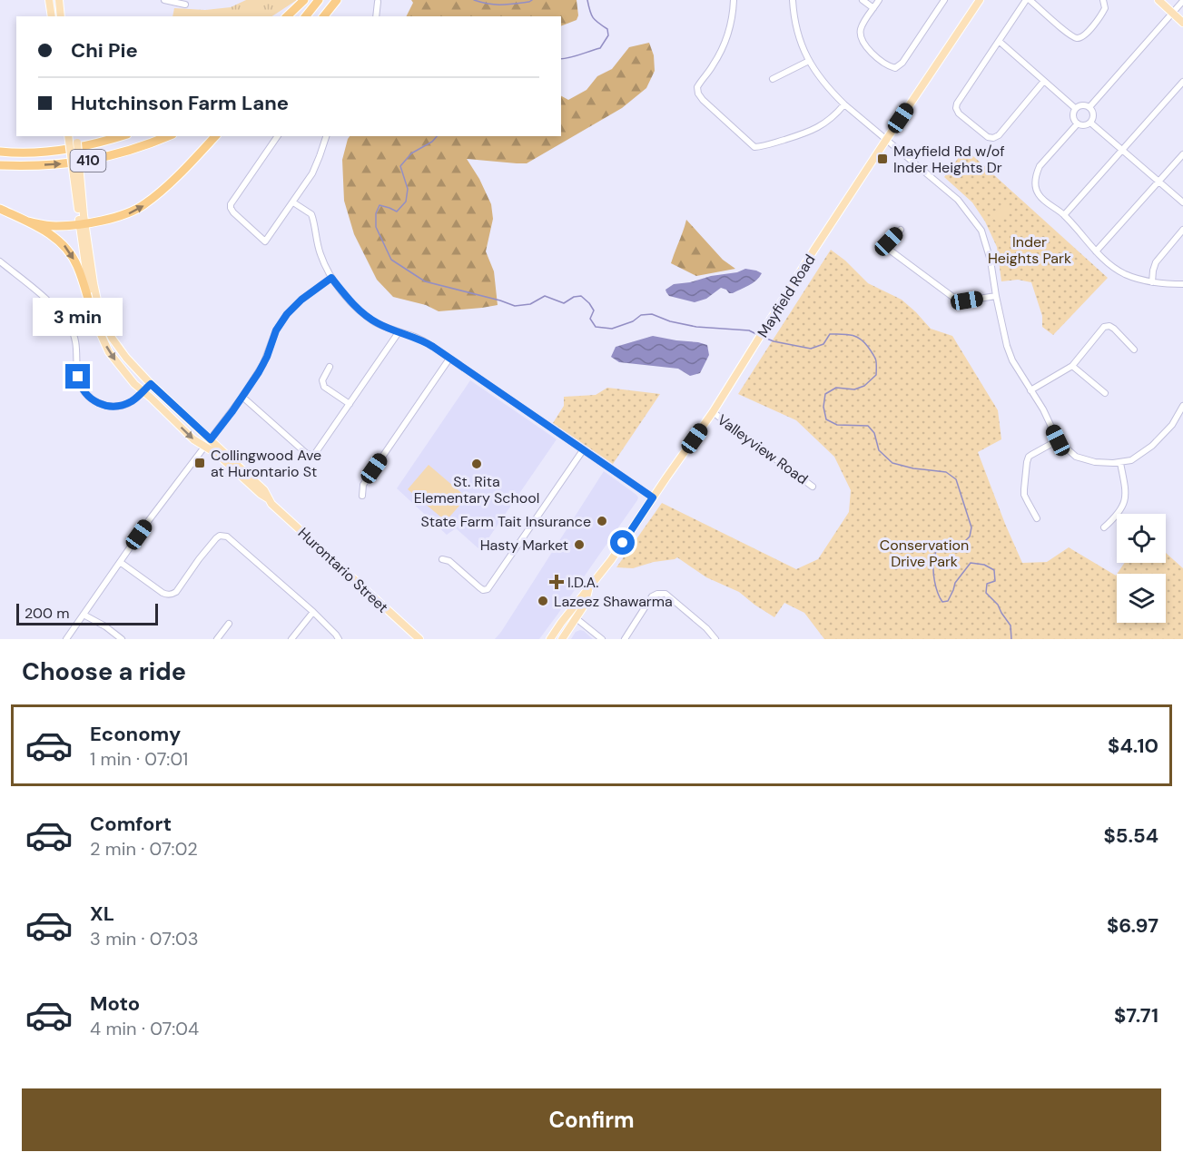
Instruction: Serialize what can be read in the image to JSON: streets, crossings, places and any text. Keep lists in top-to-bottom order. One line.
{"streets":{"highway":["410"],"main road":["Mayfield Road","Hurontario Street"],"street":["Valleyview Road"]},"crossings":[["Mayfield Road","Valleyview Road"]],"parks":["Inder Heights Park","Conservation Drive Park"],"places":{"transit":["Mayfield Rd w/of Inder Heights Dr","Collingwood Ave at Hurontario St"],"other":["St. Rita Elementary School","State Farm Tait Insurance","Hasty Market","Lazeez Shawarma"],"health":["I.D.A."]},"scale_bar":"200 m","page":{"banner":["Chi Pie","Hutchinson Farm Lane"],"bubble":"3 min","scale":"200 m","heading":"Choose a ride","list":[{"name":"Economy","note":"1 min · 07:01","value":"$4.10"},{"name":"Comfort","note":"2 min · 07:02","value":"$5.54"},{"name":"XL","note":"3 min · 07:03","value":"$6.97"},{"name":"Moto","note":"4 min · 07:04","value":"$7.71"}],"buttons":"Confirm"}}
